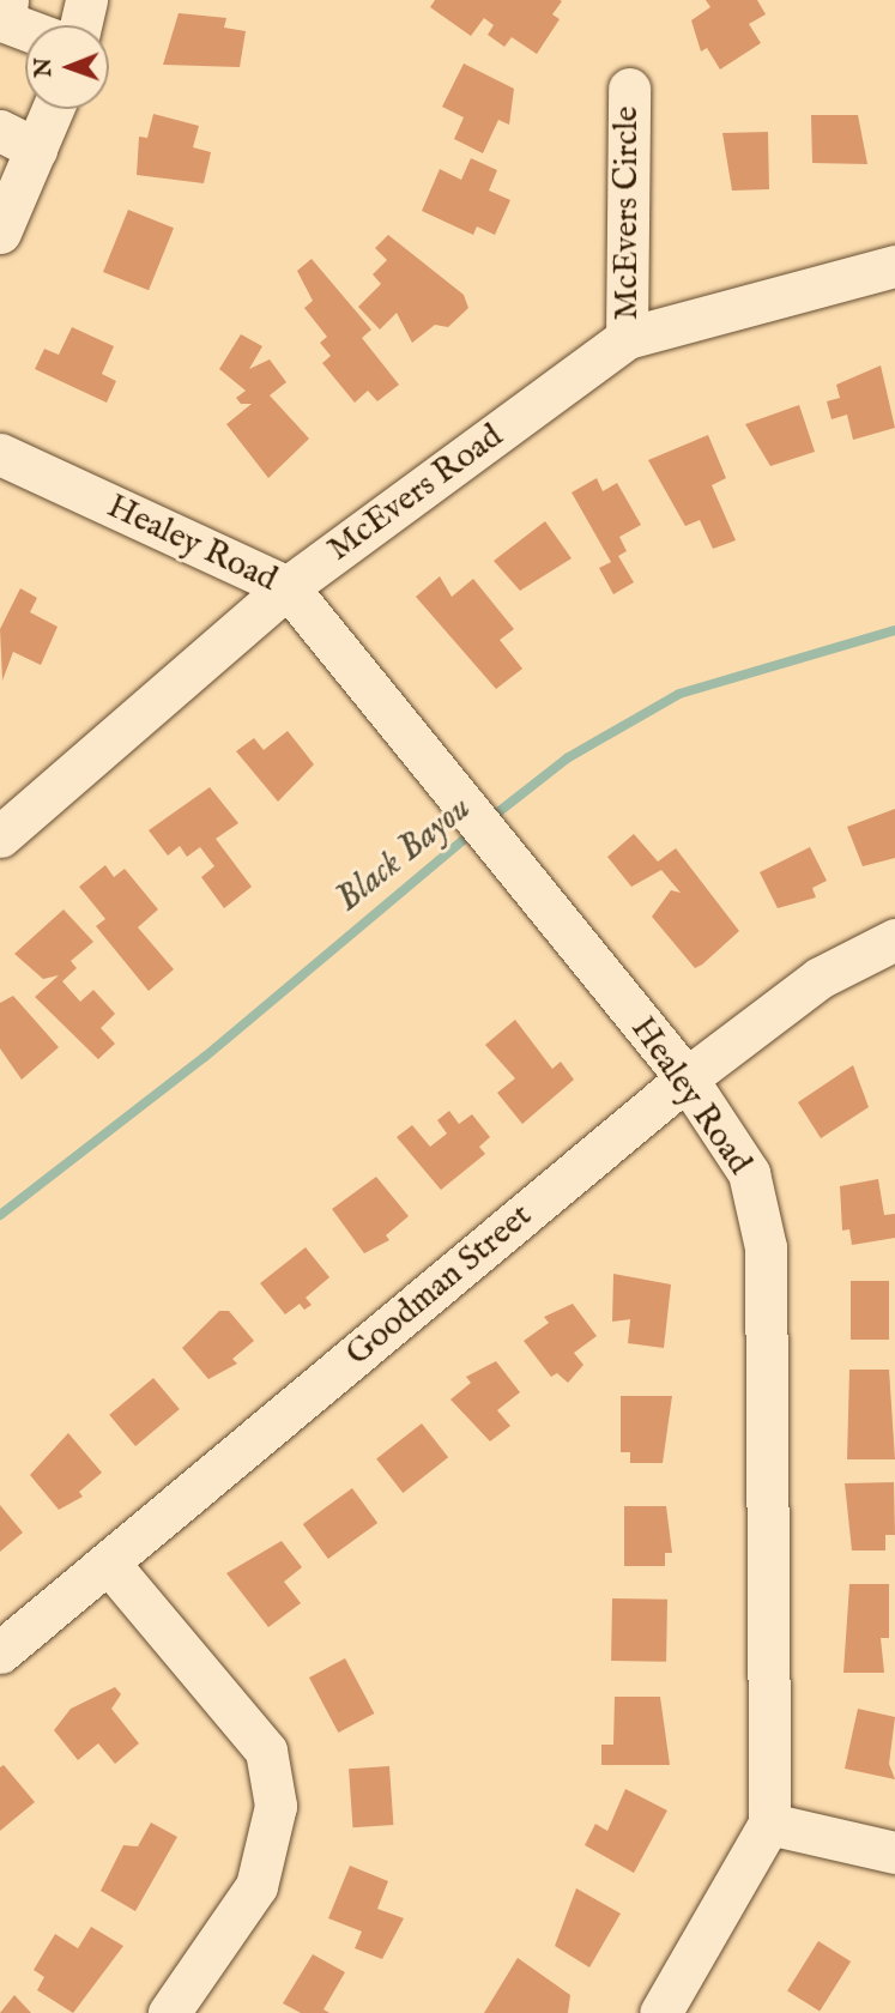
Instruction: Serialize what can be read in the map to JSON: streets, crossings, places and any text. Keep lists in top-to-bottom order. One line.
{"streets":{"street":["McEvers Circle","McEvers Road","Healey Road","Goodman Street"]},"crossings":[["McEvers Circle","McEvers Road"],["McEvers Road","Healey Road"],["Healey Road","Goodman Street"]],"water":["Black Bayou"],"north":"left"}
